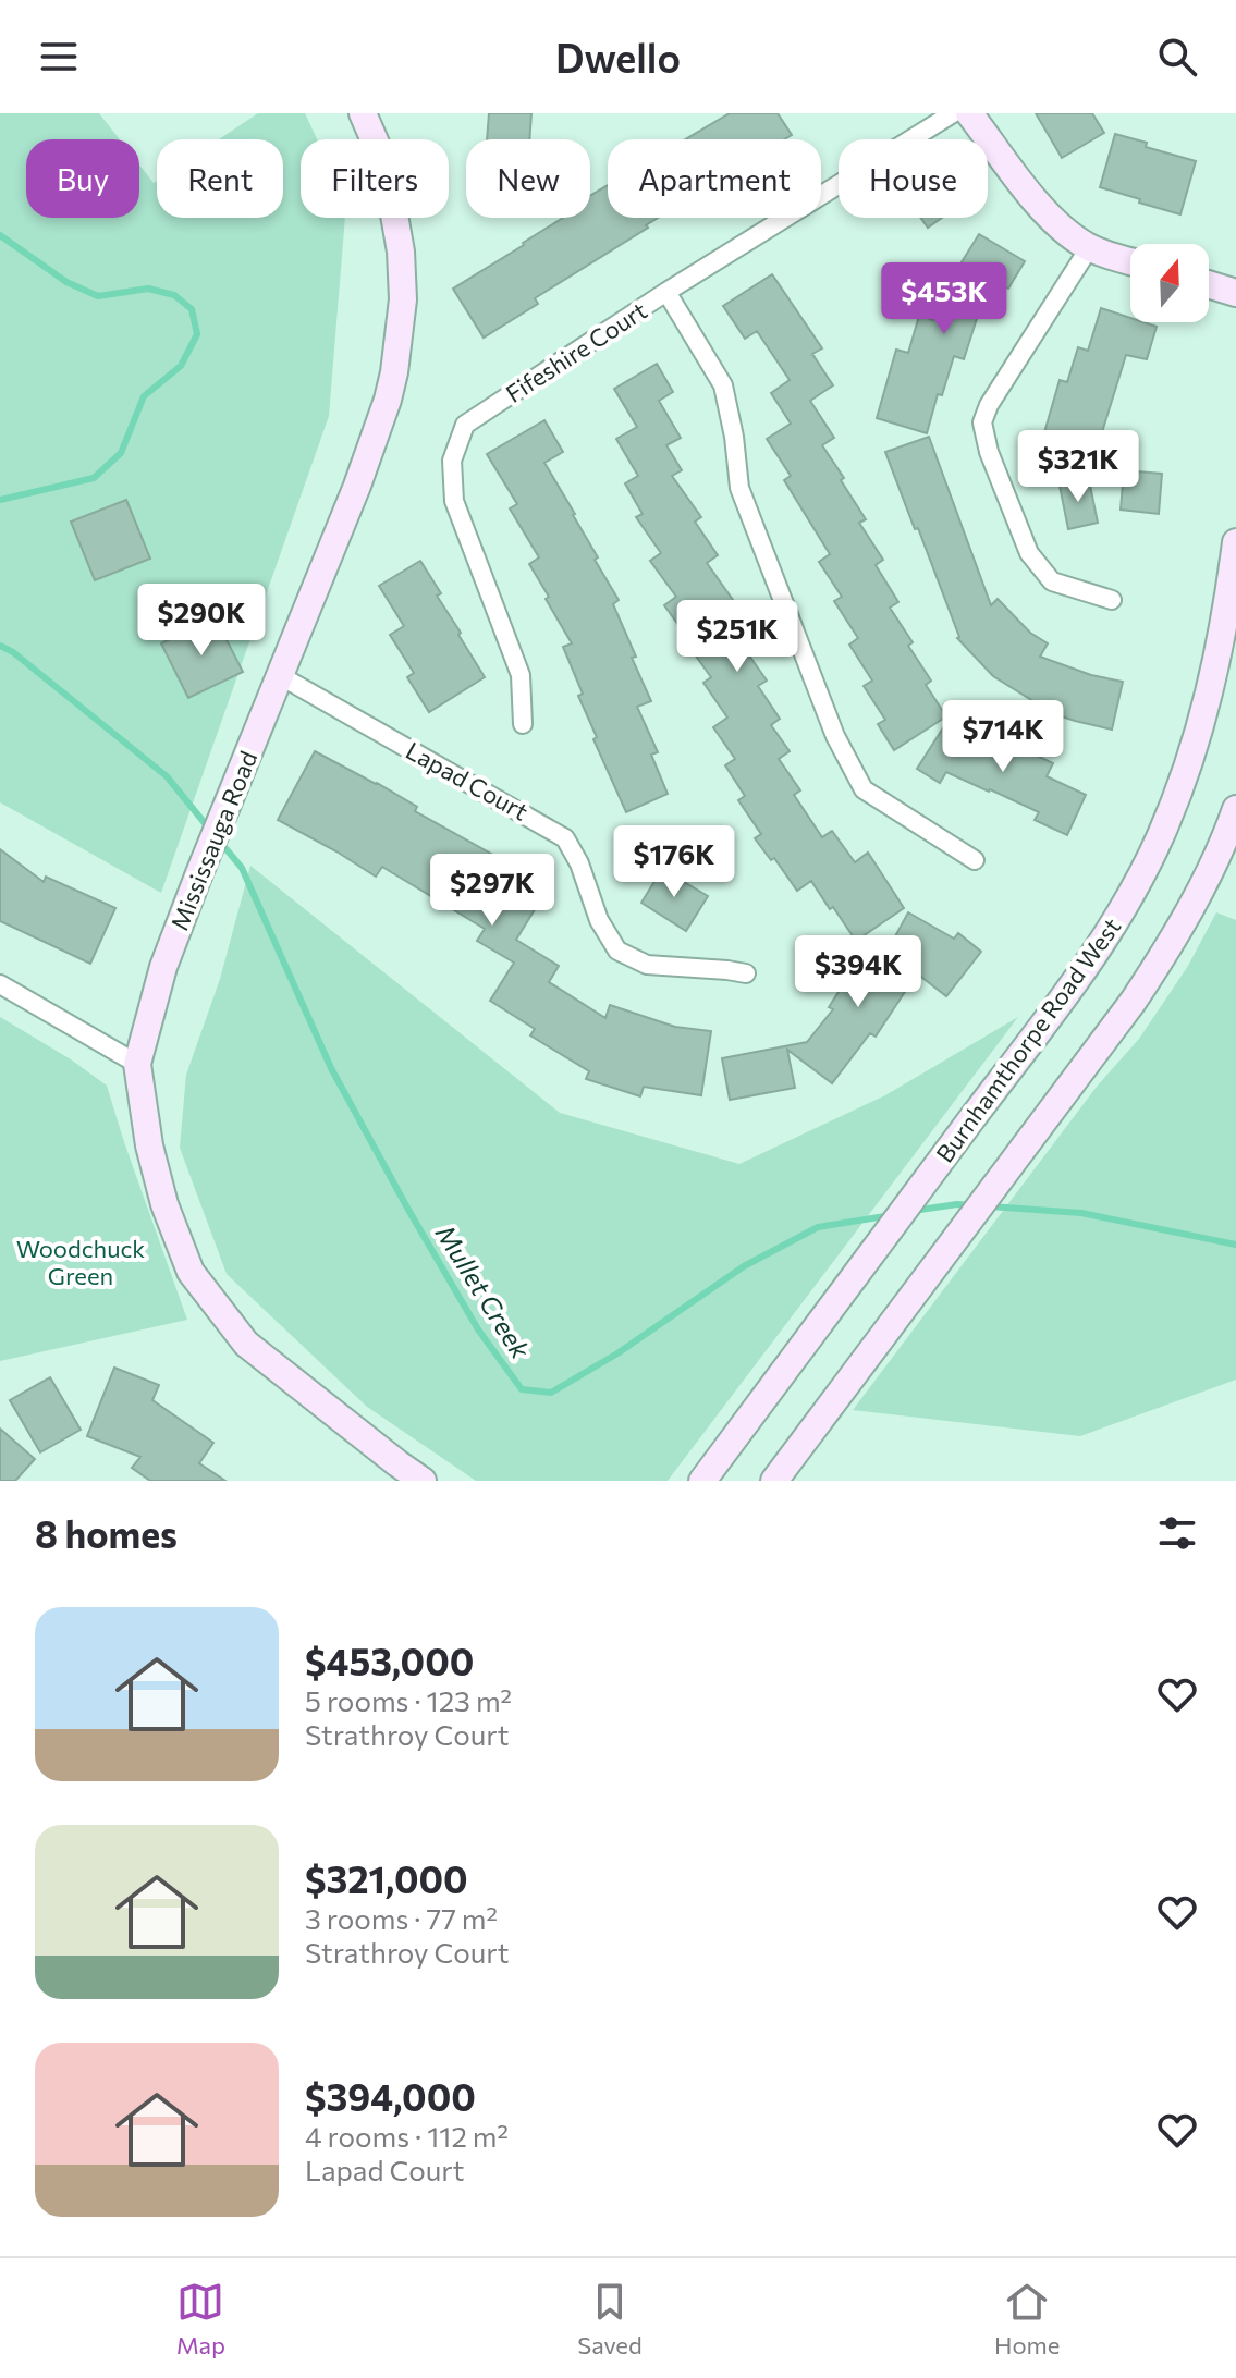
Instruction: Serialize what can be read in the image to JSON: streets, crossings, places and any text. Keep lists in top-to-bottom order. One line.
{"streets":{"main road":["Mississauga Road","Burnhamthorpe Road West"],"street":["Fifeshire Court","Lapad Court"]},"crossings":[["Lapad Court","Mississauga Road"]],"water":["Mullet Creek"],"parks":["Woodchuck Green"],"north":"top","page":{"header":"Dwello","chip":["Buy","Rent","Filters","New","Apartment","House"],"price":["$453K","$321K","$290K","$251K","$714K","$176K","$297K","$394K"],"heading":"8 homes","list":[{"name":"$453,000","note":"5 rooms · 123 m² · Strathroy Court"},{"name":"$321,000","note":"3 rooms · 77 m² · Strathroy Court"},{"name":"$394,000","note":"4 rooms · 112 m² · Lapad Court"}],"tabs":["Map","Saved","Home"]}}
